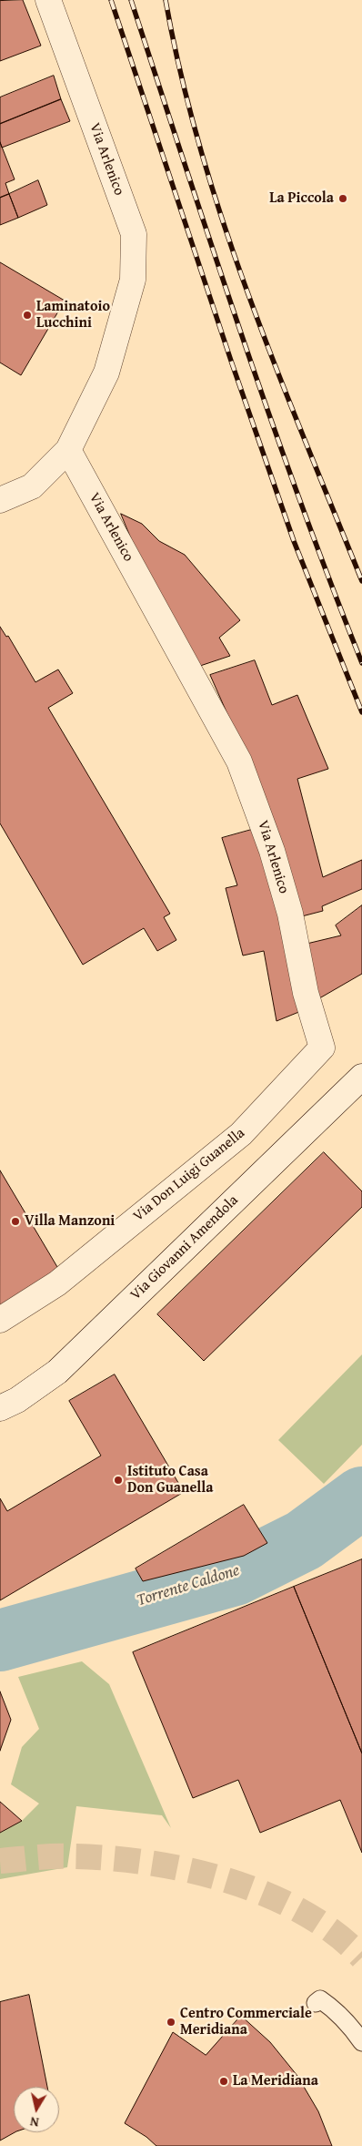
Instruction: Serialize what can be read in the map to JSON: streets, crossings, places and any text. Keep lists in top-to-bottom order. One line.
{"streets":{"street":["Via Arlenico","Via Don Luigi Guanella","Via Giovanni Amendola"]},"crossings":[["Via Arlenico","Via Don Luigi Guanella"]],"water":["Torrente Caldone"],"places":["La Piccola","Laminatoio Lucchini","Villa Manzoni","Istituto Casa Don Guanella","Centro Commerciale Meridiana","La Meridiana"],"north":"bottom"}
